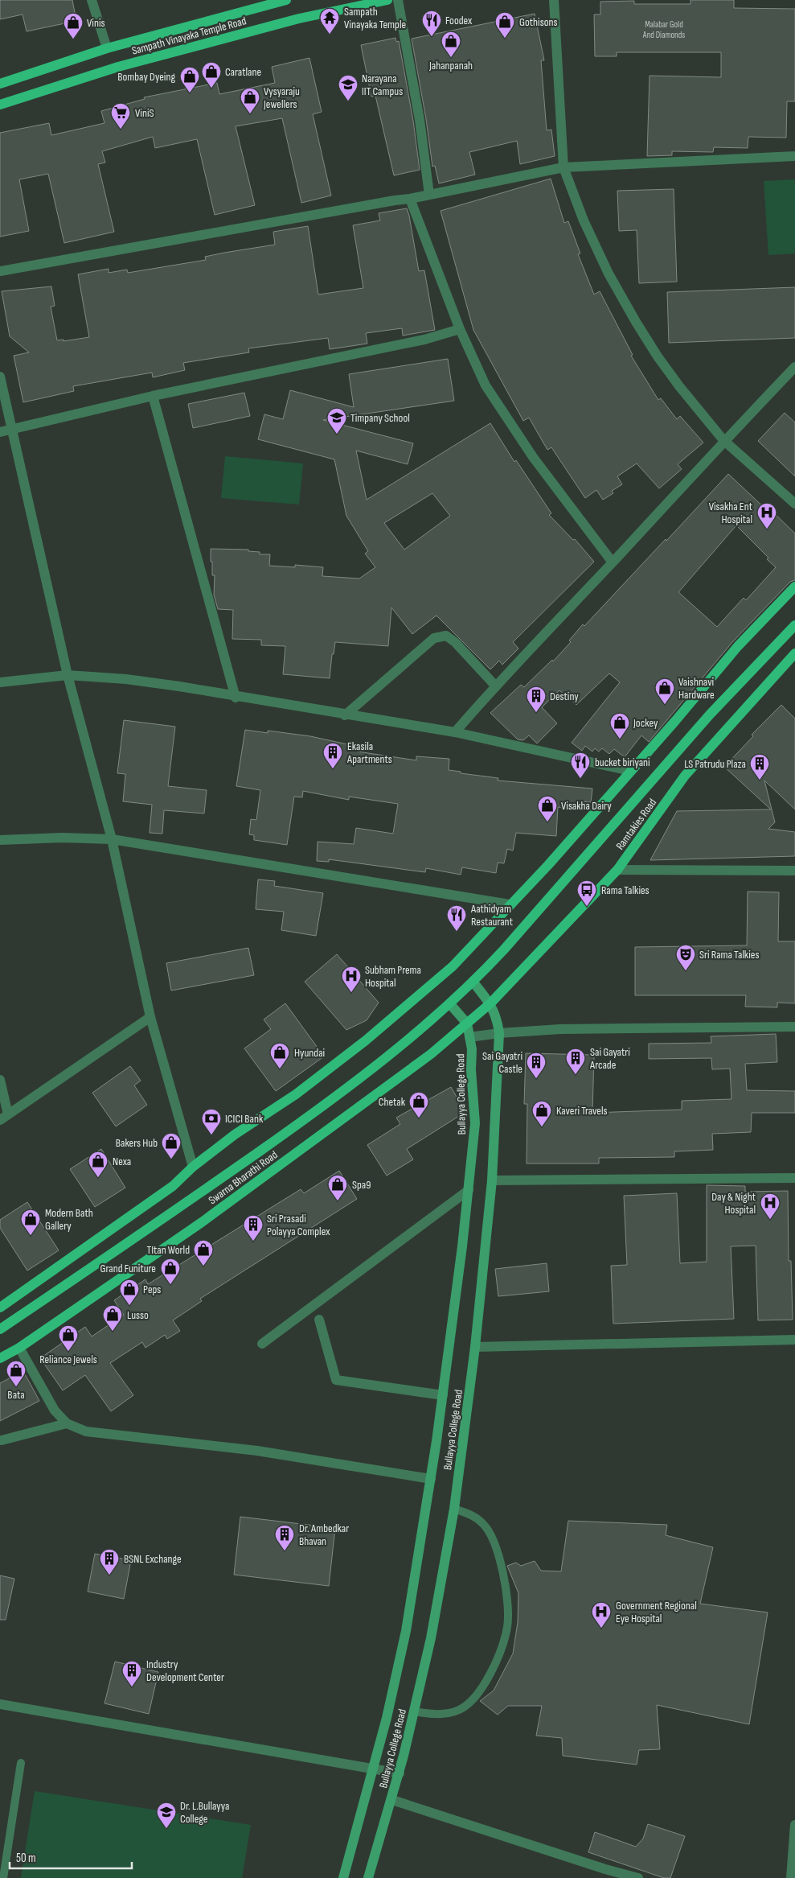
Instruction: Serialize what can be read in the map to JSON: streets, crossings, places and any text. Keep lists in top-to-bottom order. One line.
{"streets":{"main road":["Sampath Vinayaka Temple Road","Ramtakies Road","Bullayya College Road","Swarna Bharathi Road"]},"crossings":[["Ramtakies Road","Bullayya College Road"],["Ramtakies Road","Swarna Bharathi Road"],["Bullayya College Road","Swarna Bharathi Road"]],"places":{"temple":["Sampath Vinayaka Temple"],"restaurant":["Foodex","bucket biriyani","Aathidyam Restaurant"],"shop":["Gothisons","Vinis","Jahanpanah","Caratlane","Bombay Dyeing","Vysyaraju Jewellers","Vaishnavi Hardware","Jockey","Visakha Dairy","Hyundai","Chetak","Kaveri Travels","Bakers Hub","Nexa","Spa9","Modern Bath Gallery","TItan World","Grand Funiture","Peps","Lusso","Reliance Jewels","Bata"],"school or university":["Narayana IIT Campus","Timpany School","Dr. L.Bullayya College"],"supermarket":["ViniS"],"hospital":["Visakha Ent Hospital","Subham Prema Hospital","Day & Night Hospital","Government Regional Eye Hospital"],"building":["Destiny","Ekasila Apartments","LS Patrudu Plaza","Sai Gayatri Arcade","Sai Gayatri Castle","Sri Prasadi Polayya Complex","Dr. Ambedkar Bhavan","BSNL Exchange","Industry Development Center"],"bus stop":["Rama Talkies"],"theatre":["Sri Rama Talkies"],"bank":["ICICI Bank"]},"house_numbers":["Malabar Gold And Diamonds"],"scale_bar":"50 m"}
